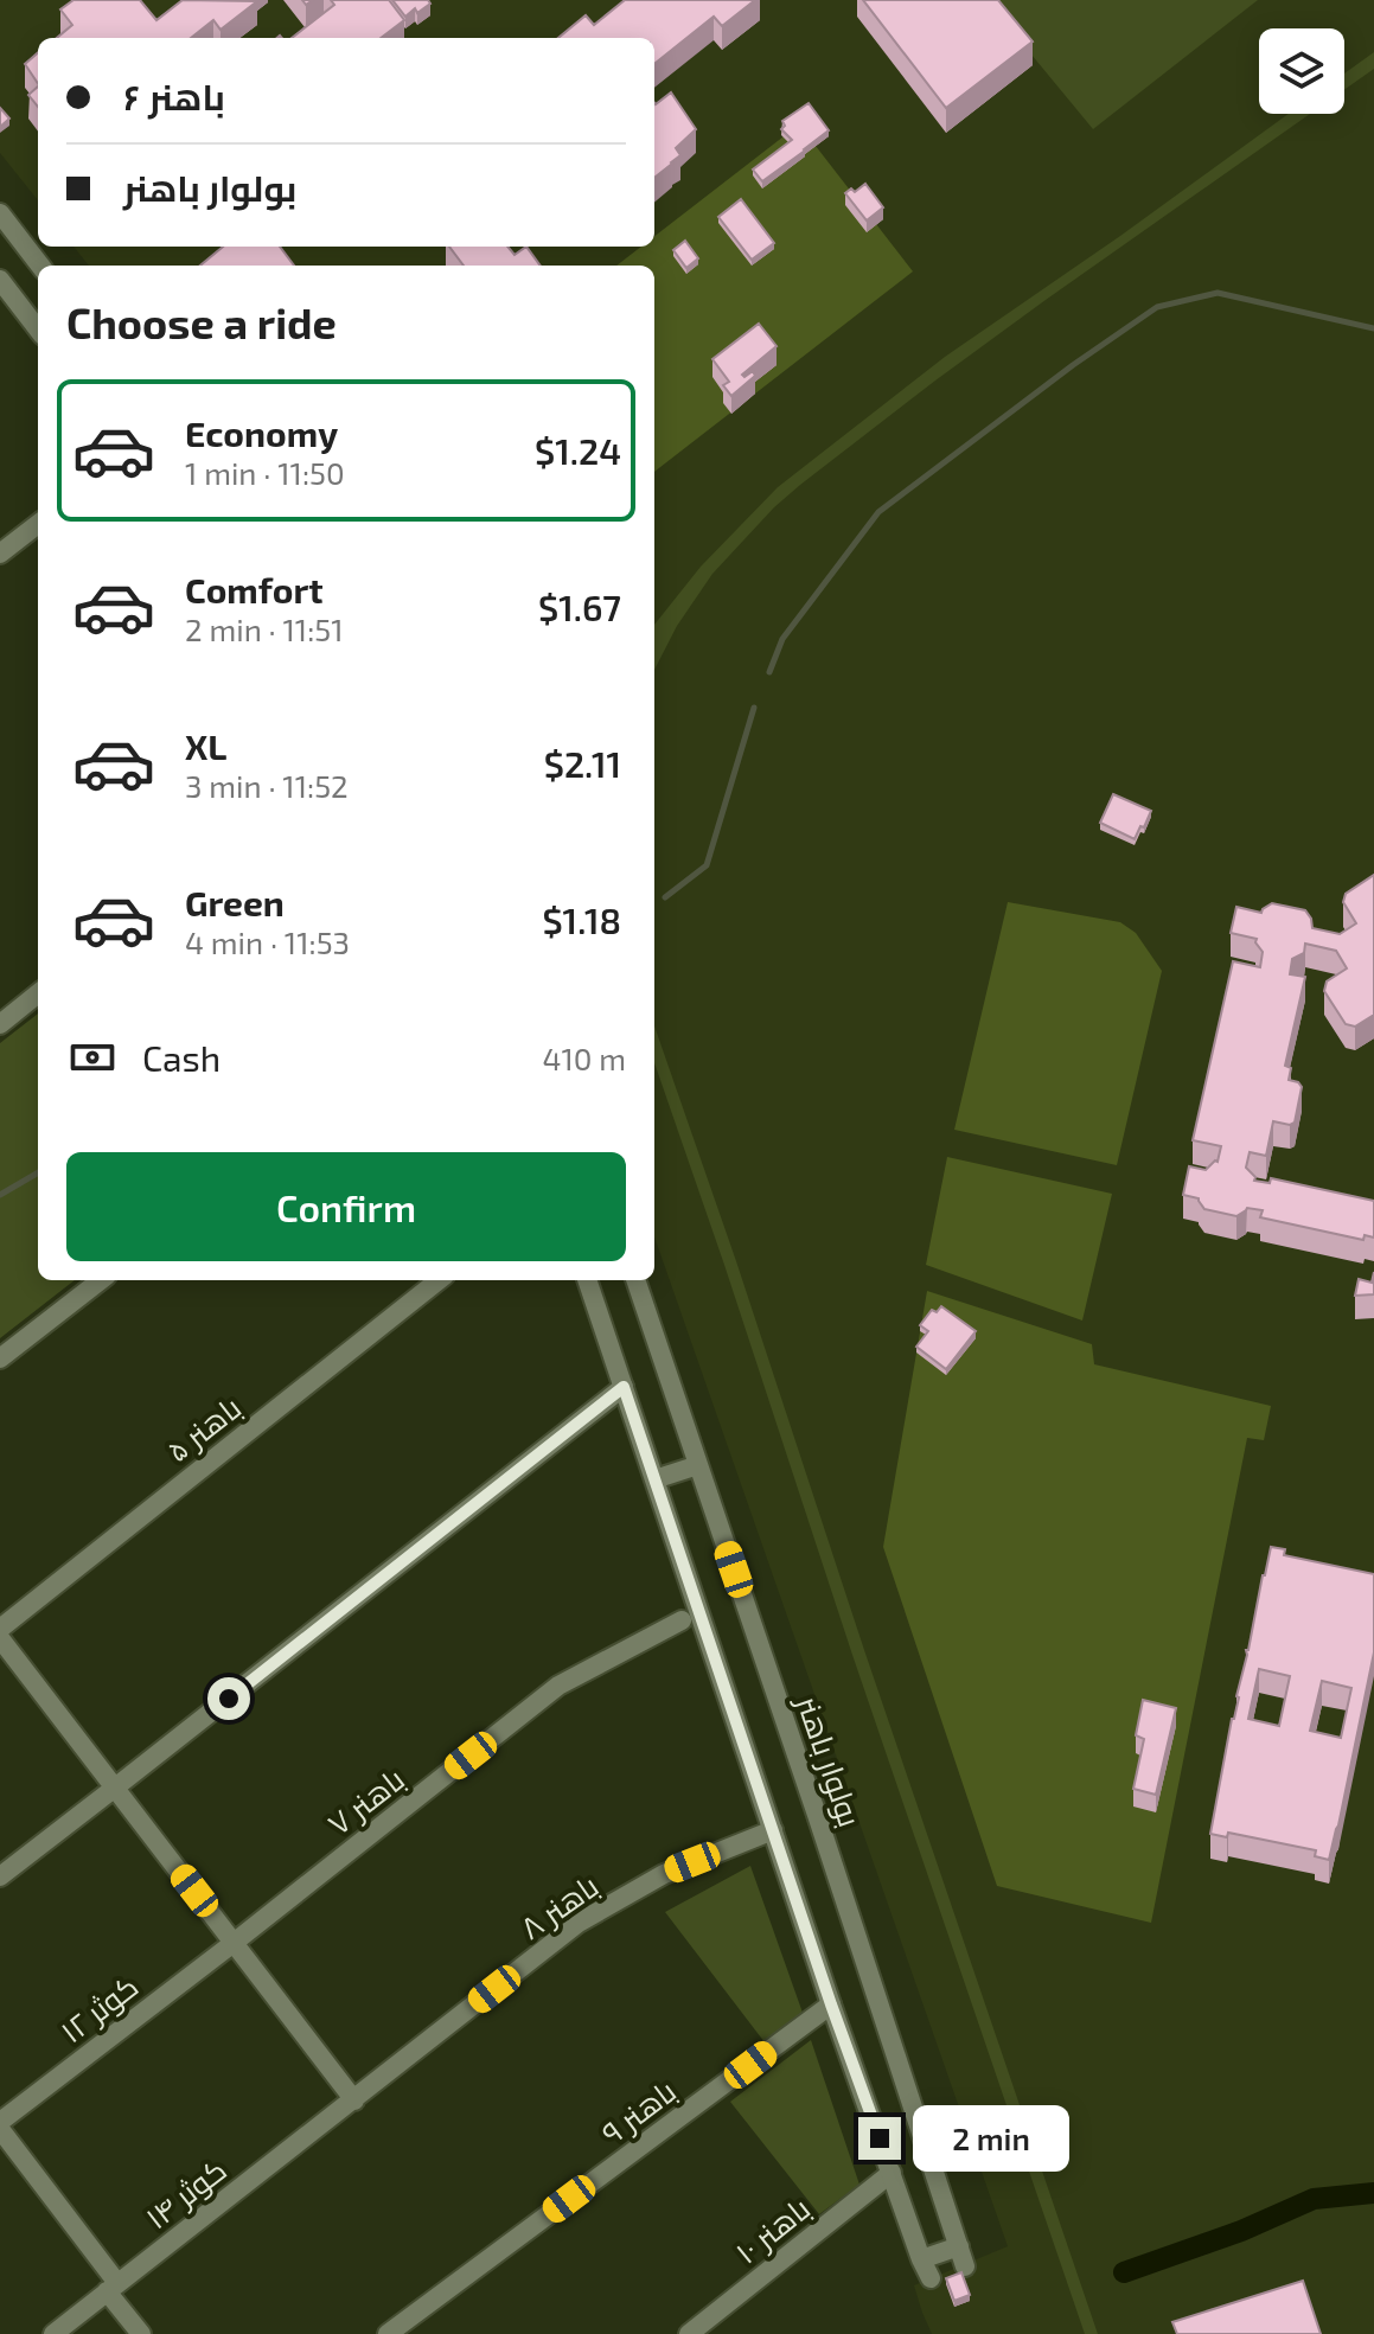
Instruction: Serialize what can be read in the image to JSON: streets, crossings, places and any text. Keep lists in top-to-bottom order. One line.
{"streets":{"street":["باهنر ۵","بولوار باهنر","باهنر ۷","باهنر ۸","کوثر ۱۲","باهنر ۹","کوثر ۱۴","باهنر ۱۰"]},"crossings":[["باهنر ۷","کوثر ۱۲"],["باهنر ۸","کوثر ۱۴"]],"page":{"banner":["باهنر ۶","بولوار باهنر"],"heading":"Choose a ride","list":[{"name":"Economy","note":"1 min · 11:50","value":"$1.24"},{"name":"Comfort","note":"2 min · 11:51","value":"$1.67"},{"name":"XL","note":"3 min · 11:52","value":"$2.11"},{"name":"Green","note":"4 min · 11:53","value":"$1.18"}],"pay":["Cash","410 m"],"buttons":"Confirm","bubble":"2 min"}}
